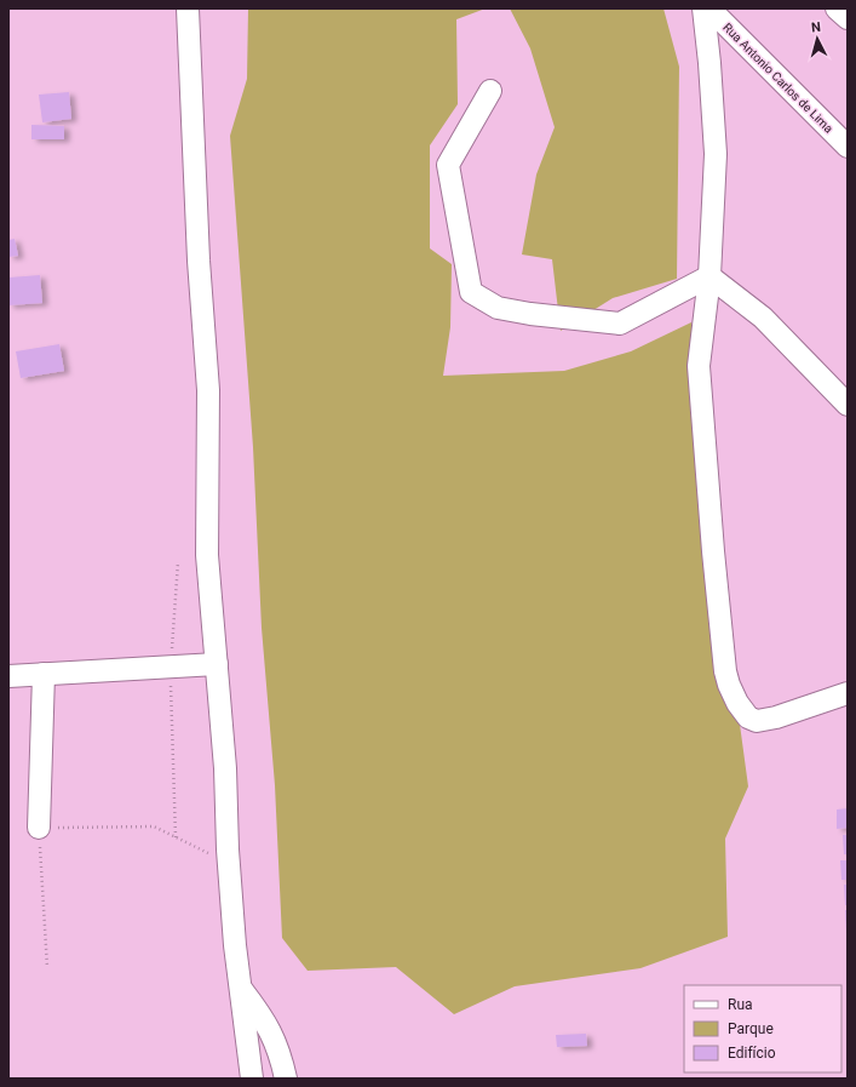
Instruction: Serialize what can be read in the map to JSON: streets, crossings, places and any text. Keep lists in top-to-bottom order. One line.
{"streets":{"street":["Rua Antonio Carlos de Lima"]},"legend":["Rua","Parque","Edifício"],"north":"top"}
